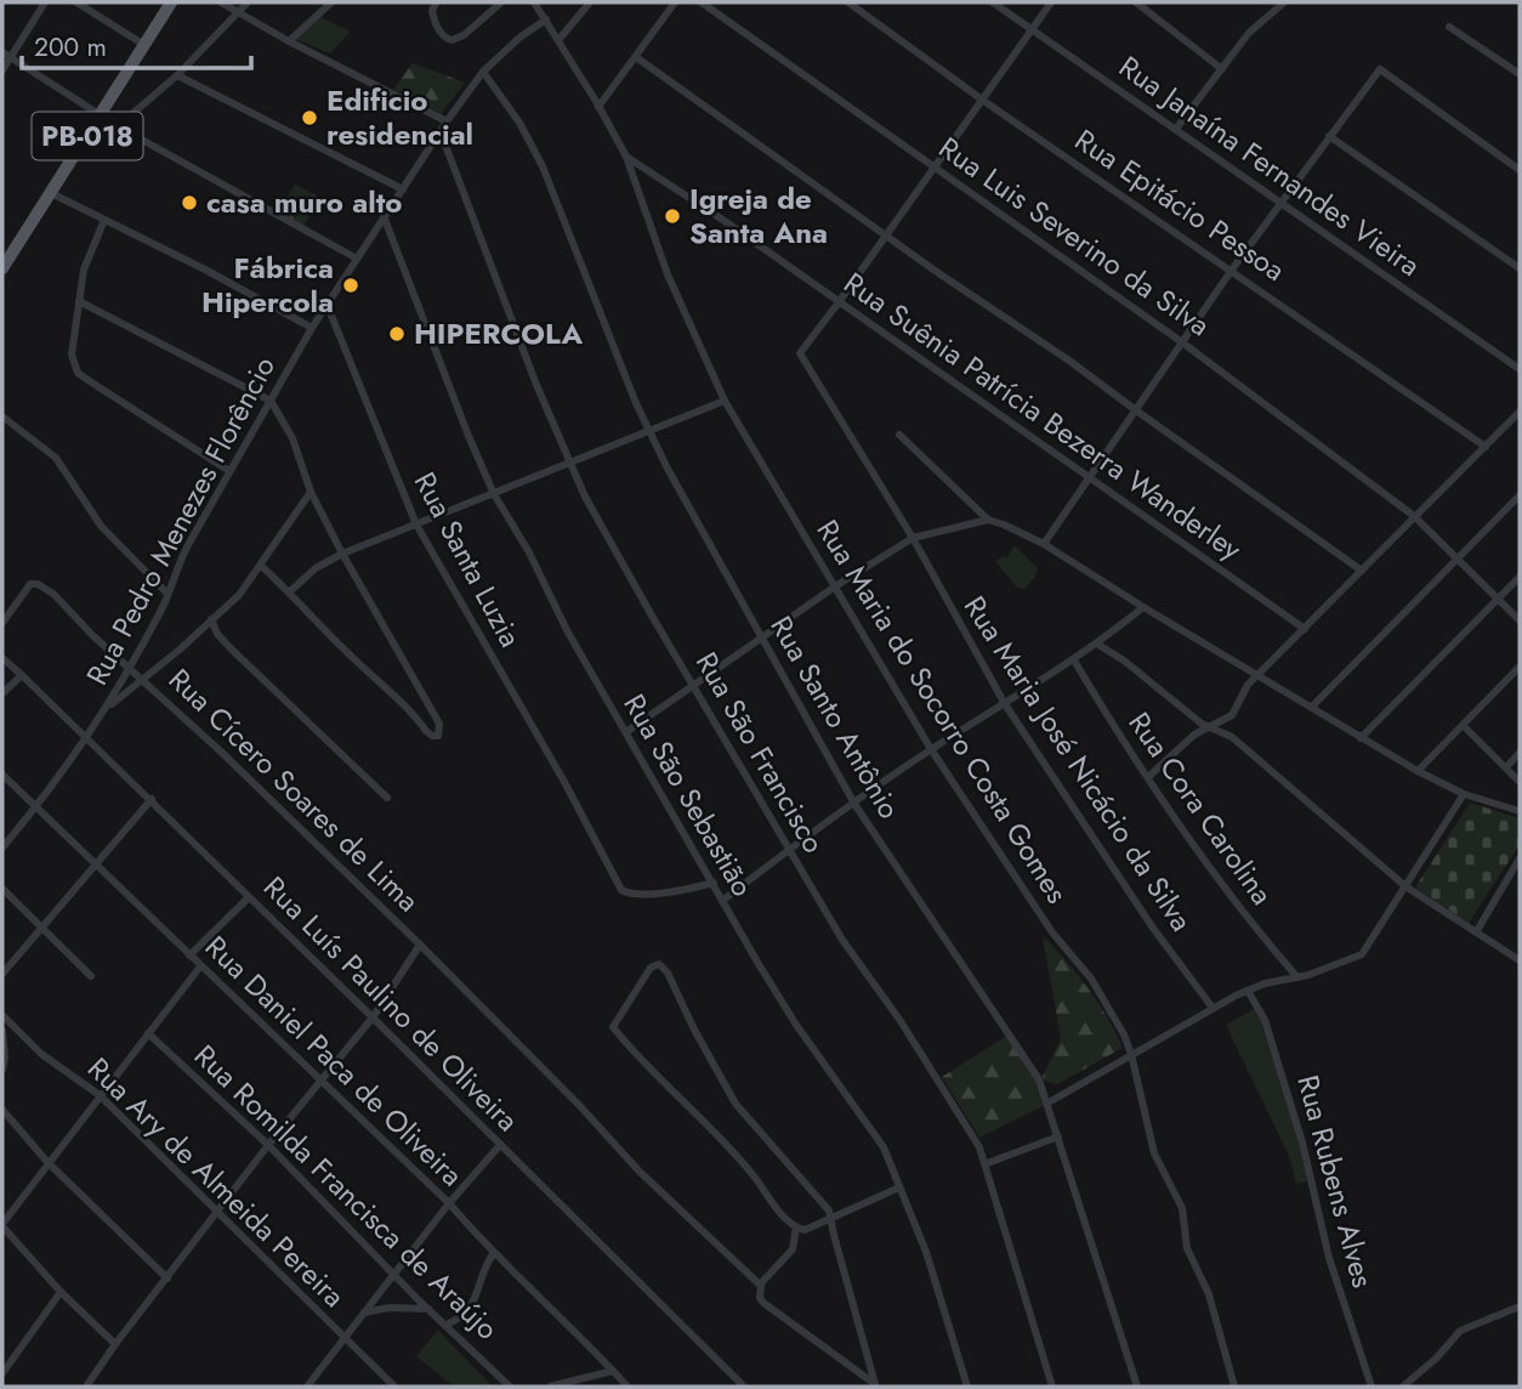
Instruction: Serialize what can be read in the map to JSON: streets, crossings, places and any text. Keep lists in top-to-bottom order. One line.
{"streets":{"main road":["PB-018"],"street":["Rua Janaína Fernandes Vieira","Rua Epitácio Pessoa","Rua Luis Severino da Silva","Rua Suênia Patrícia Bezerra Wanderley","Rua Pedro Menezes Florêncio","Rua Santa Luzia","Rua Maria do Socorro Costa Gomes","Rua Santo Antônio","Rua São Francisco","Rua Maria José Nicácio da Silva","Rua Cícero Soares de Lima","Rua São Sebastião","Rua Cora Carolina","Rua Luís Paulino de Oliveira","Rua Daniel Paca de Oliveira","Rua Rubens Alves","Rua Ary de Almeida Pereira","Rua Romilda Francisca de Araújo"]},"crossings":[["Rua Suênia Patrícia Bezerra Wanderley","Rua Maria do Socorro Costa Gomes"],["Rua Suênia Patrícia Bezerra Wanderley","Rua Maria José Nicácio da Silva"],["Rua Pedro Menezes Florêncio","Rua Santa Luzia"],["Rua Pedro Menezes Florêncio","Rua Maria do Socorro Costa Gomes"],["Rua Pedro Menezes Florêncio","Rua Santo Antônio"],["Rua Pedro Menezes Florêncio","Rua São Francisco"],["Rua Pedro Menezes Florêncio","Rua Cícero Soares de Lima"],["Rua Pedro Menezes Florêncio","Rua São Sebastião"],["Rua Pedro Menezes Florêncio","Rua Luís Paulino de Oliveira"],["Rua Pedro Menezes Florêncio","Rua Daniel Paca de Oliveira"],["Rua Santa Luzia","Rua São Sebastião"]],"places":["Edificio residencial","casa muro alto","Igreja de Santa Ana","Fábrica Hipercola","HIPERCOLA"],"scale_bar":"200 m"}
